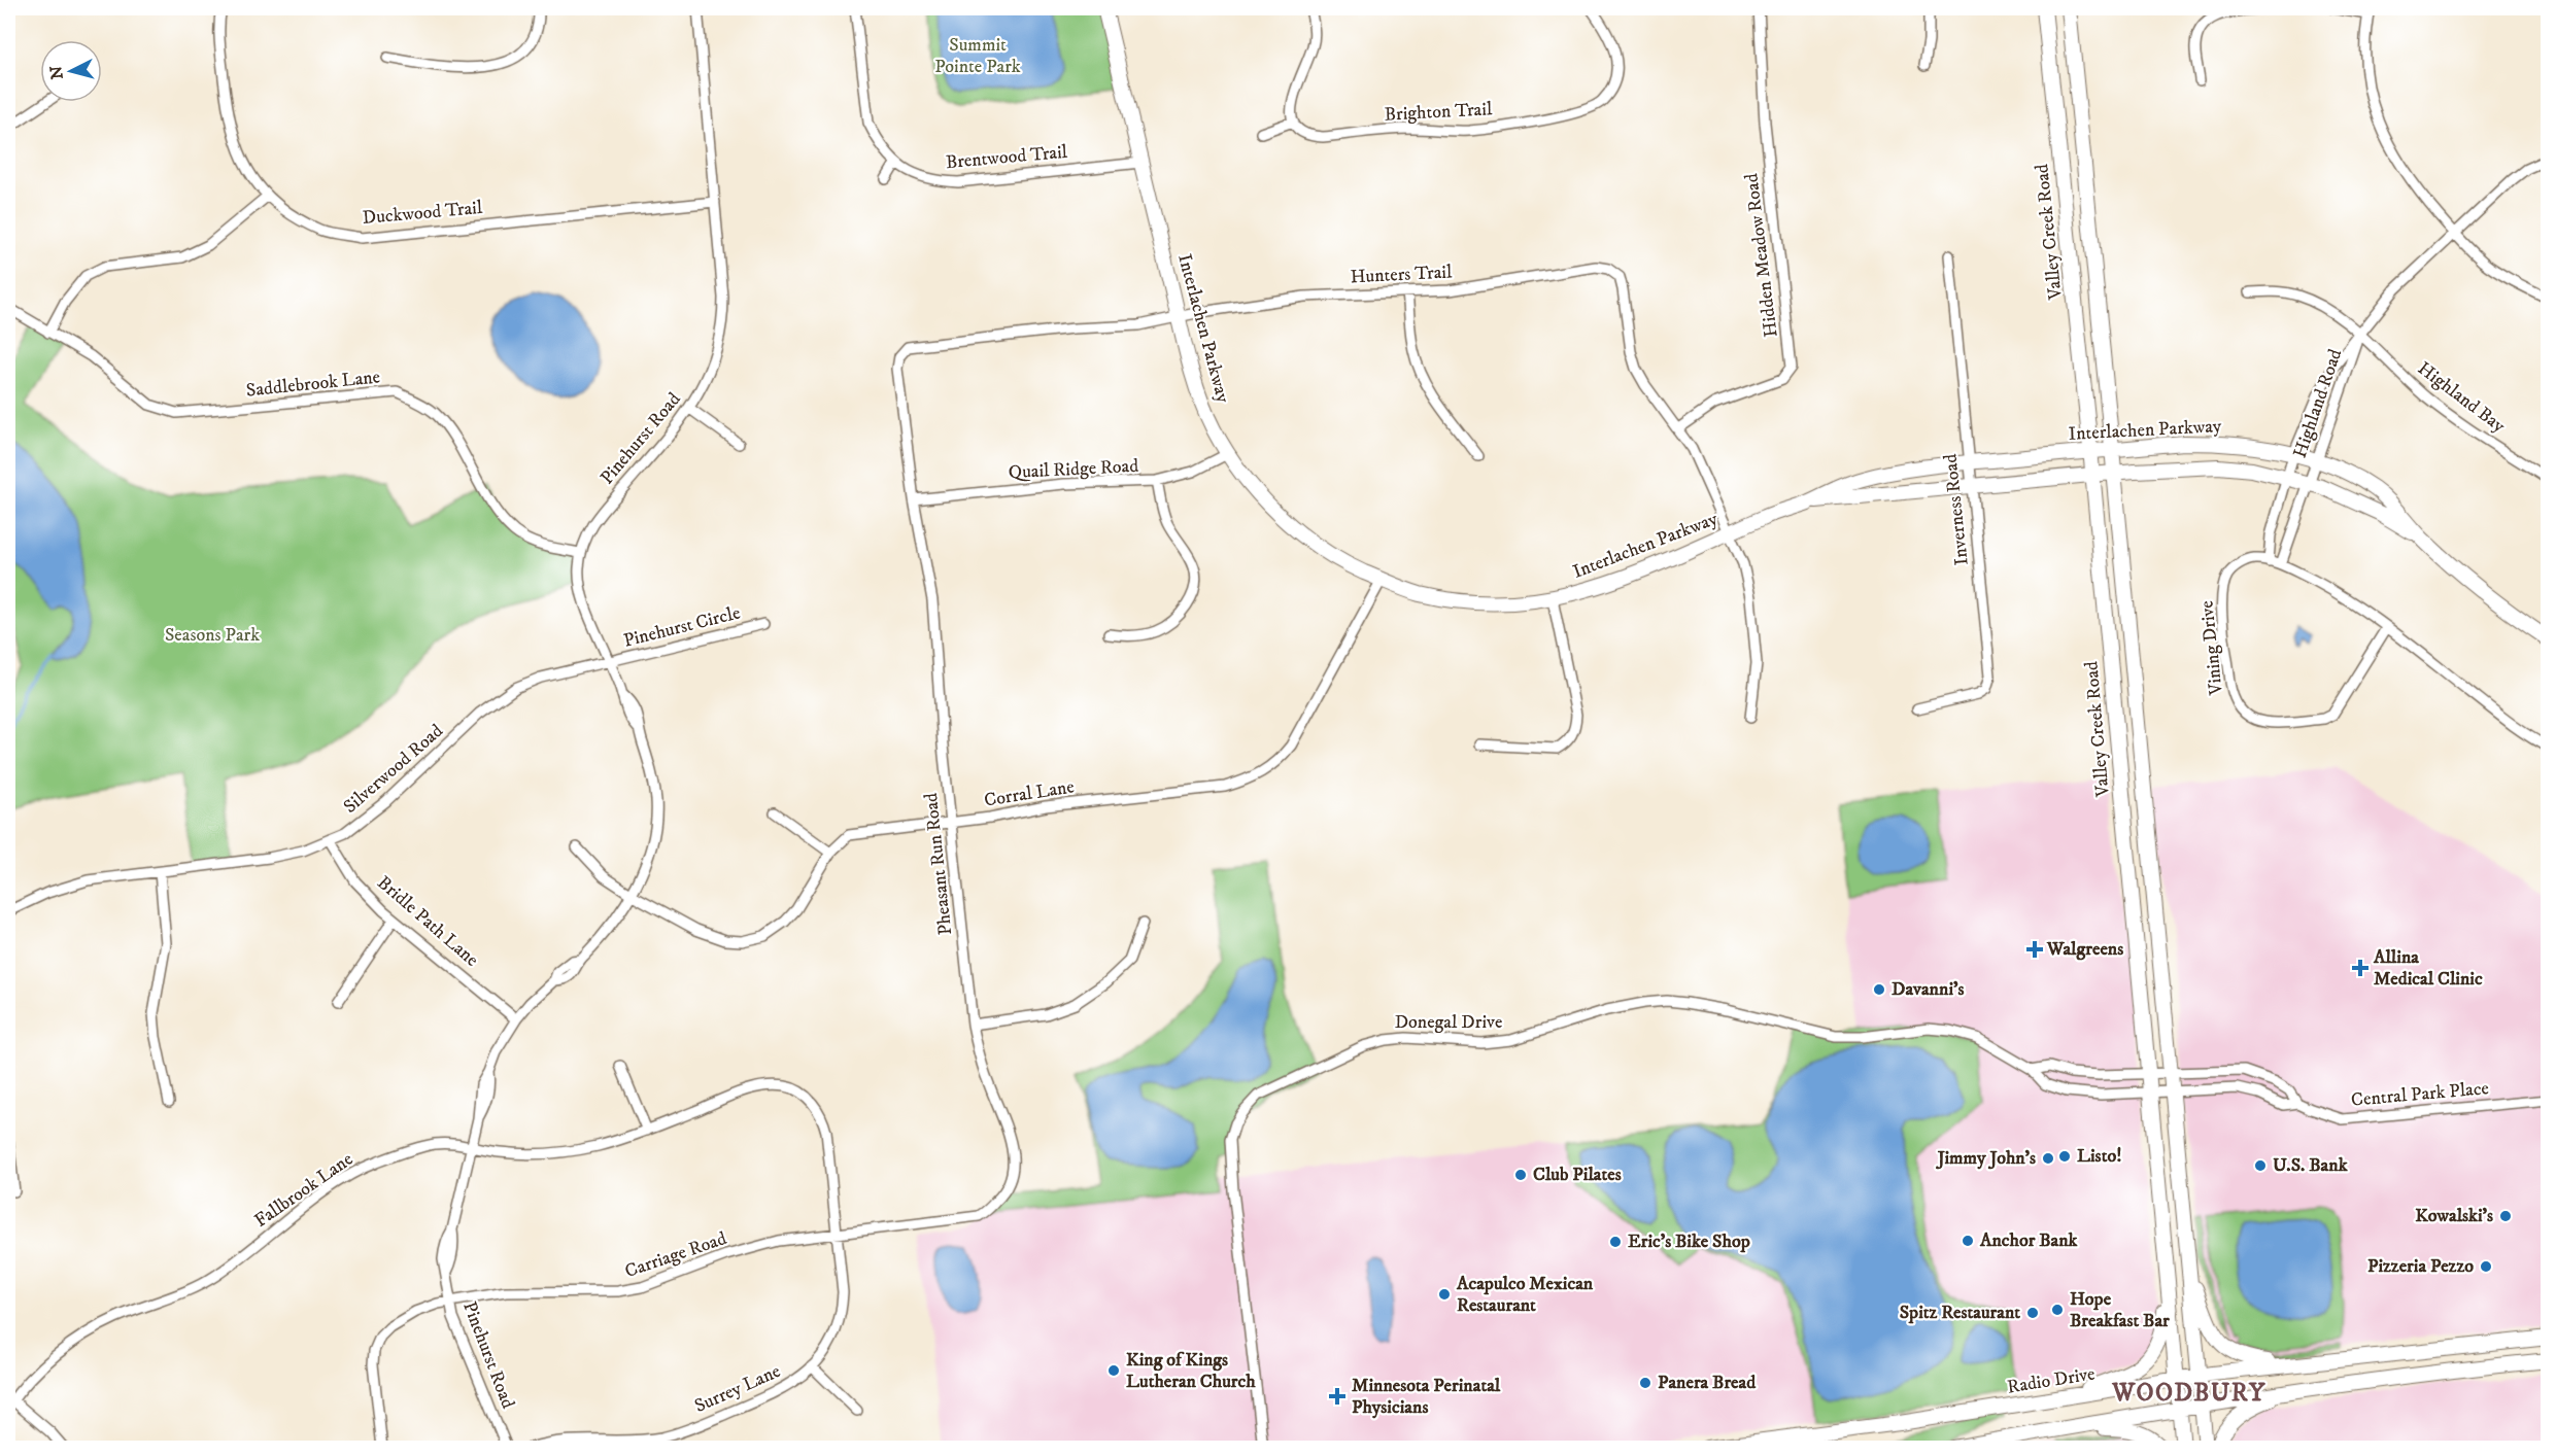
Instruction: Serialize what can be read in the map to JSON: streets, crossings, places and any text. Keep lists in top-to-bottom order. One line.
{"streets":{"main road":["Valley Creek Road","Interlachen Parkway","Radio Drive"],"street":["Brighton Trail","Brentwood Trail","Duckwood Trail","Hidden Meadow Road","Hunters Trail","Saddlebrook Lane","Highland Bay","Highland Road","Pinehurst Road","Quail Ridge Road","Inverness Road","Pinehurst Circle","Vining Drive","Silverwood Road","Corral Lane","Pheasant Run Road","Bridle Path Lane","Donegal Drive","Central Park Place","Fallbrook Lane","Carriage Road","Surrey Lane"]},"crossings":[["Brentwood Trail","Interlachen Parkway"],["Duckwood Trail","Pinehurst Road"],["Valley Creek Road","Interlachen Parkway"],["Valley Creek Road","Donegal Drive"],["Valley Creek Road","Central Park Place"],["Valley Creek Road","Radio Drive"],["Hidden Meadow Road","Hunters Trail"],["Hunters Trail","Interlachen Parkway"],["Hunters Trail","Pheasant Run Road"],["Interlachen Parkway","Highland Road"],["Interlachen Parkway","Quail Ridge Road"],["Interlachen Parkway","Inverness Road"],["Interlachen Parkway","Corral Lane"],["Saddlebrook Lane","Pinehurst Road"],["Highland Bay","Highland Road"],["Pinehurst Road","Pinehurst Circle"],["Pinehurst Road","Silverwood Road"],["Pinehurst Road","Corral Lane"],["Pinehurst Road","Bridle Path Lane"],["Pinehurst Road","Fallbrook Lane"],["Pinehurst Road","Carriage Road"],["Quail Ridge Road","Pheasant Run Road"],["Pinehurst Circle","Silverwood Road"],["Silverwood Road","Bridle Path Lane"],["Corral Lane","Pheasant Run Road"],["Pheasant Run Road","Fallbrook Lane"],["Pheasant Run Road","Carriage Road"],["Pheasant Run Road","Surrey Lane"],["Donegal Drive","Central Park Place"],["Fallbrook Lane","Carriage Road"],["Fallbrook Lane","Surrey Lane"],["Carriage Road","Surrey Lane"]],"districts":["WOODBURY"],"parks":["Summit Pointe Park","Seasons Park"],"places":{"health":["Walgreens","Allina Medical Clinic","Minnesota Perinatal Physicians"],"other":["Davanni's","Listo!","Jimmy John's","U.S. Bank","Club Pilates","Kowalski's","Anchor Bank","Eric's Bike Shop","Pizzeria Pezzo","Acapulco Mexican Restaurant","Hope Breakfast Bar","Spitz Restaurant","King of Kings Lutheran Church","Panera Bread"]},"north":"left"}
